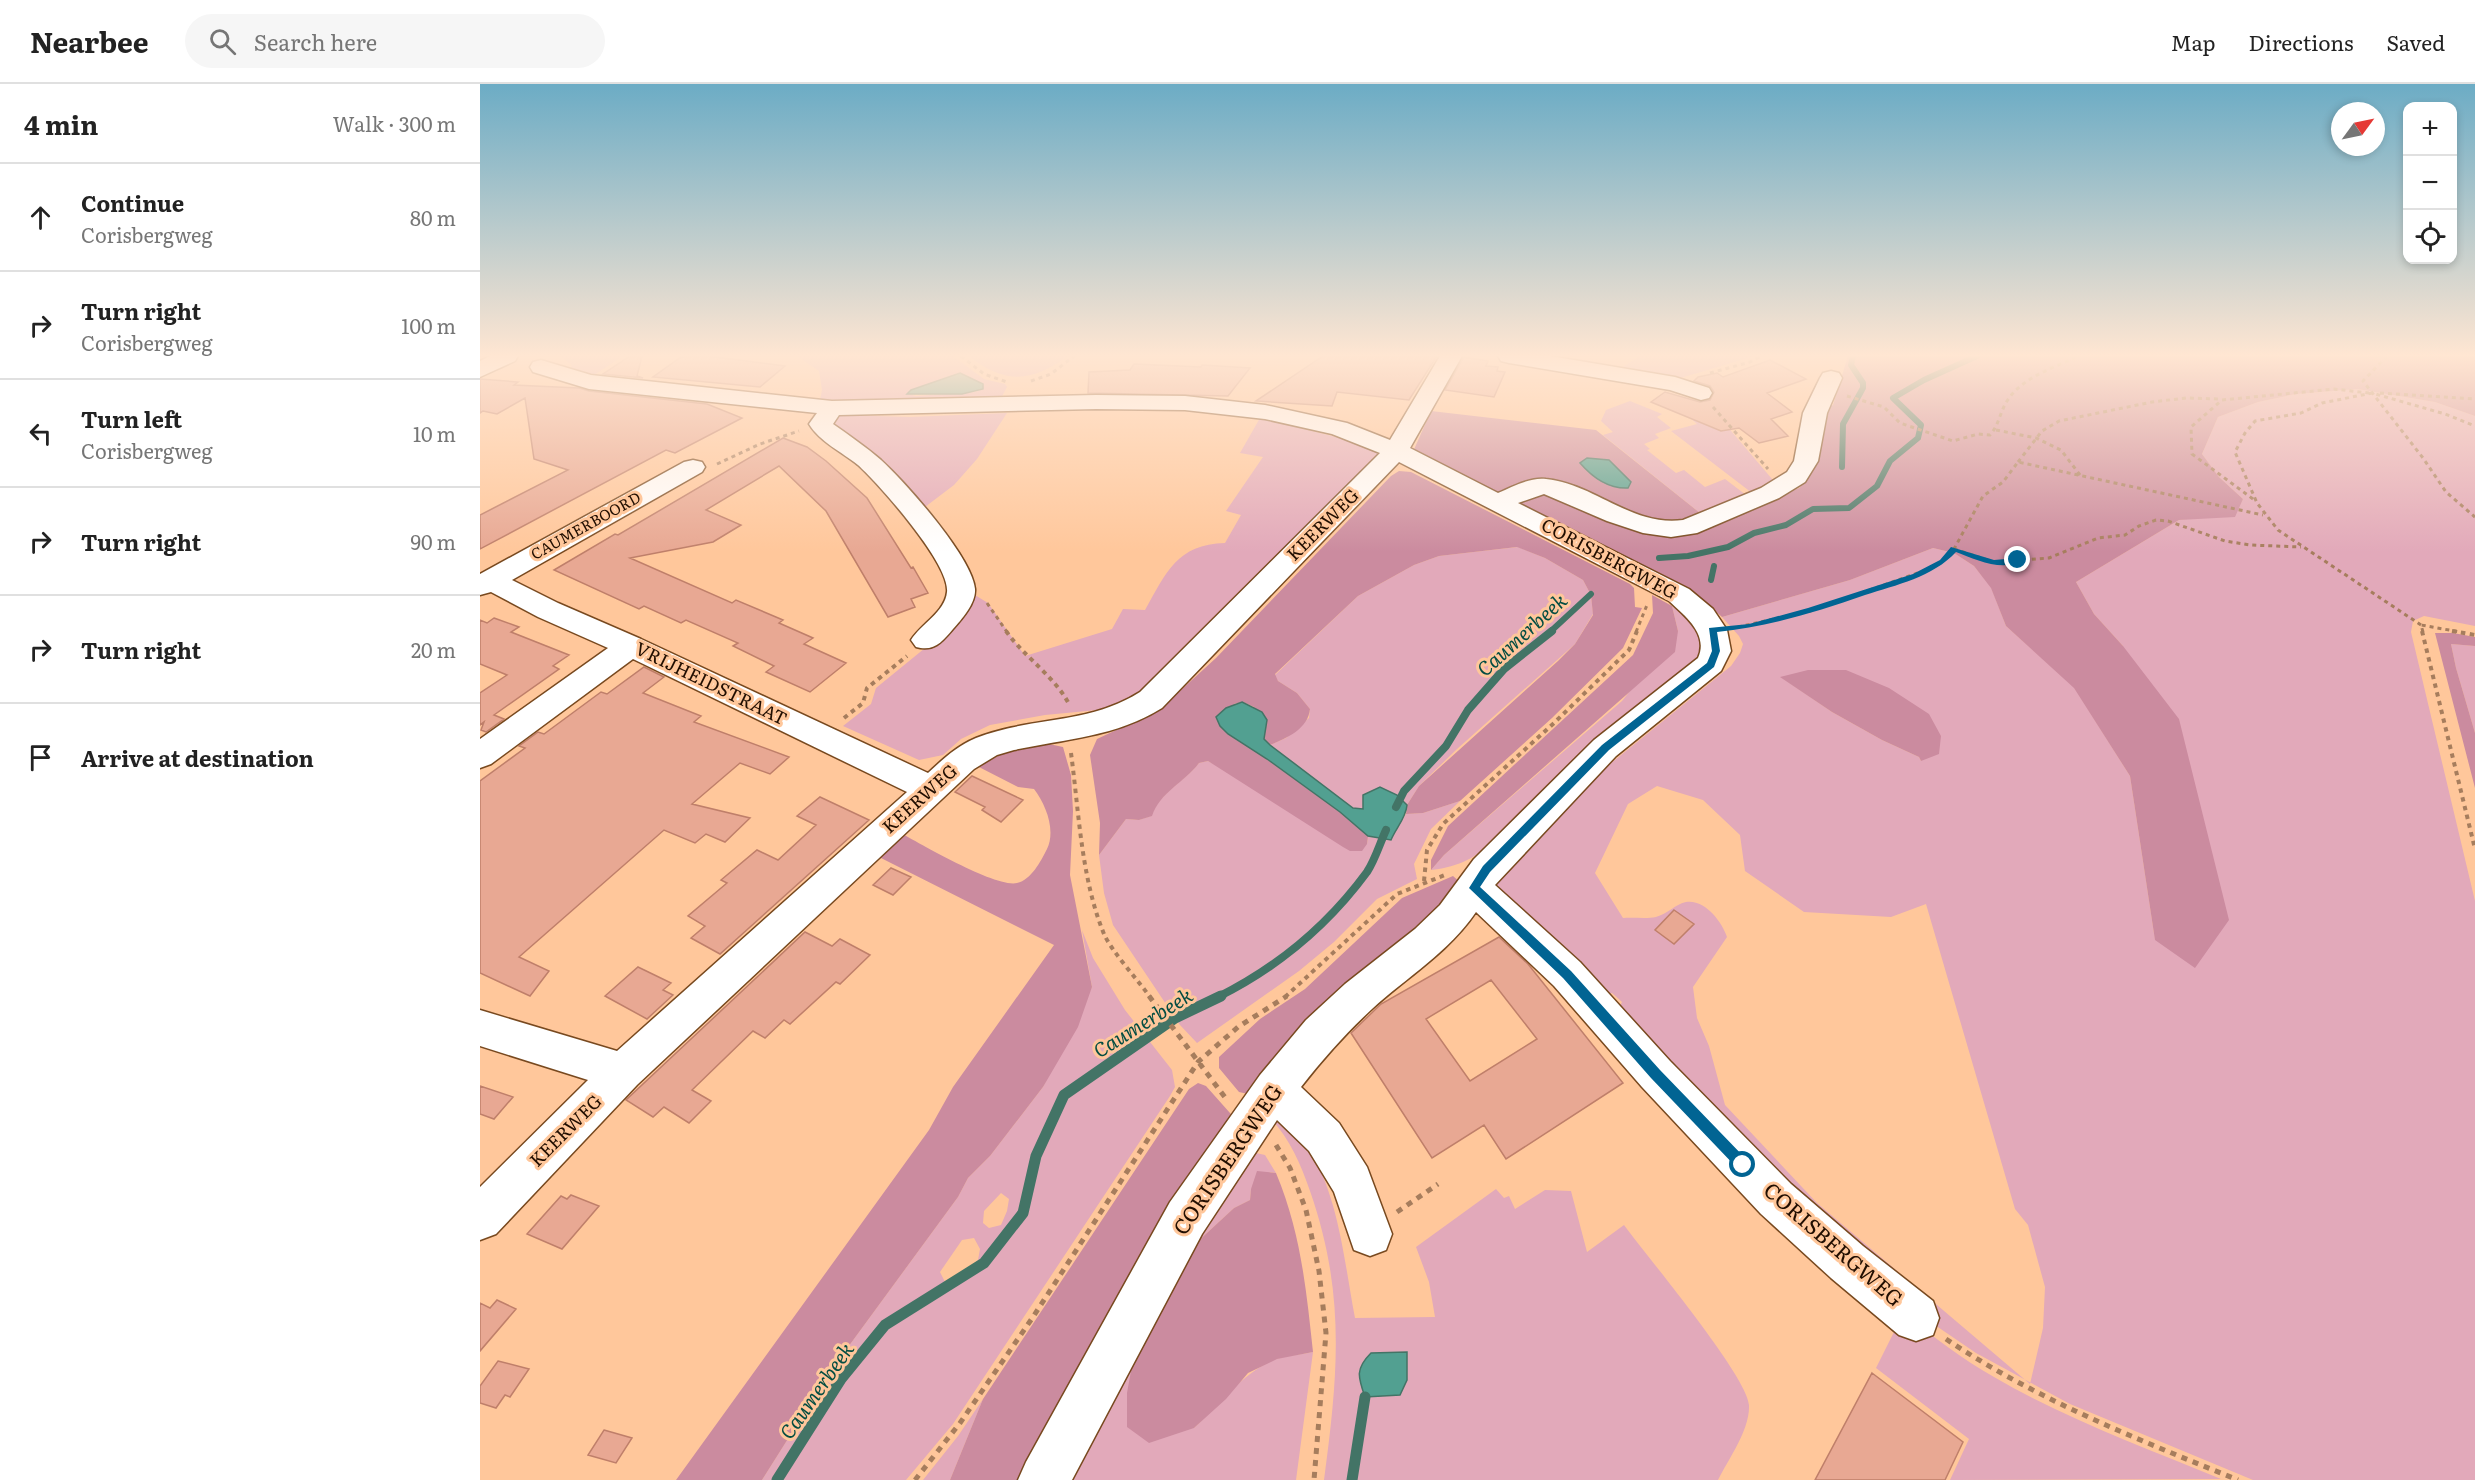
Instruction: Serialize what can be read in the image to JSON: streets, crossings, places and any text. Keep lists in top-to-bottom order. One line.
{"streets":{"street":["KEERWEG","CAUMERBOORD","CORISBERGWEG","VRIJHEIDSTRAAT"]},"crossings":[["KEERWEG","CORISBERGWEG"],["KEERWEG","VRIJHEIDSTRAAT"],["CAUMERBOORD","VRIJHEIDSTRAAT"]],"water":["Caumerbeek"],"north":"top right","page":{"header":"Nearbee","search":"Search here","nav":["Map","Directions","Saved"],"heading":["4 min","Walk · 300 m"],"map_buttons":["+","−"],"list":[["Continue","Corisbergweg","80 m"],["Turn right","Corisbergweg","100 m"],["Turn left","Corisbergweg","10 m"],["Turn right","90 m"],["Turn right","20 m"],"Arrive at destination"]}}
